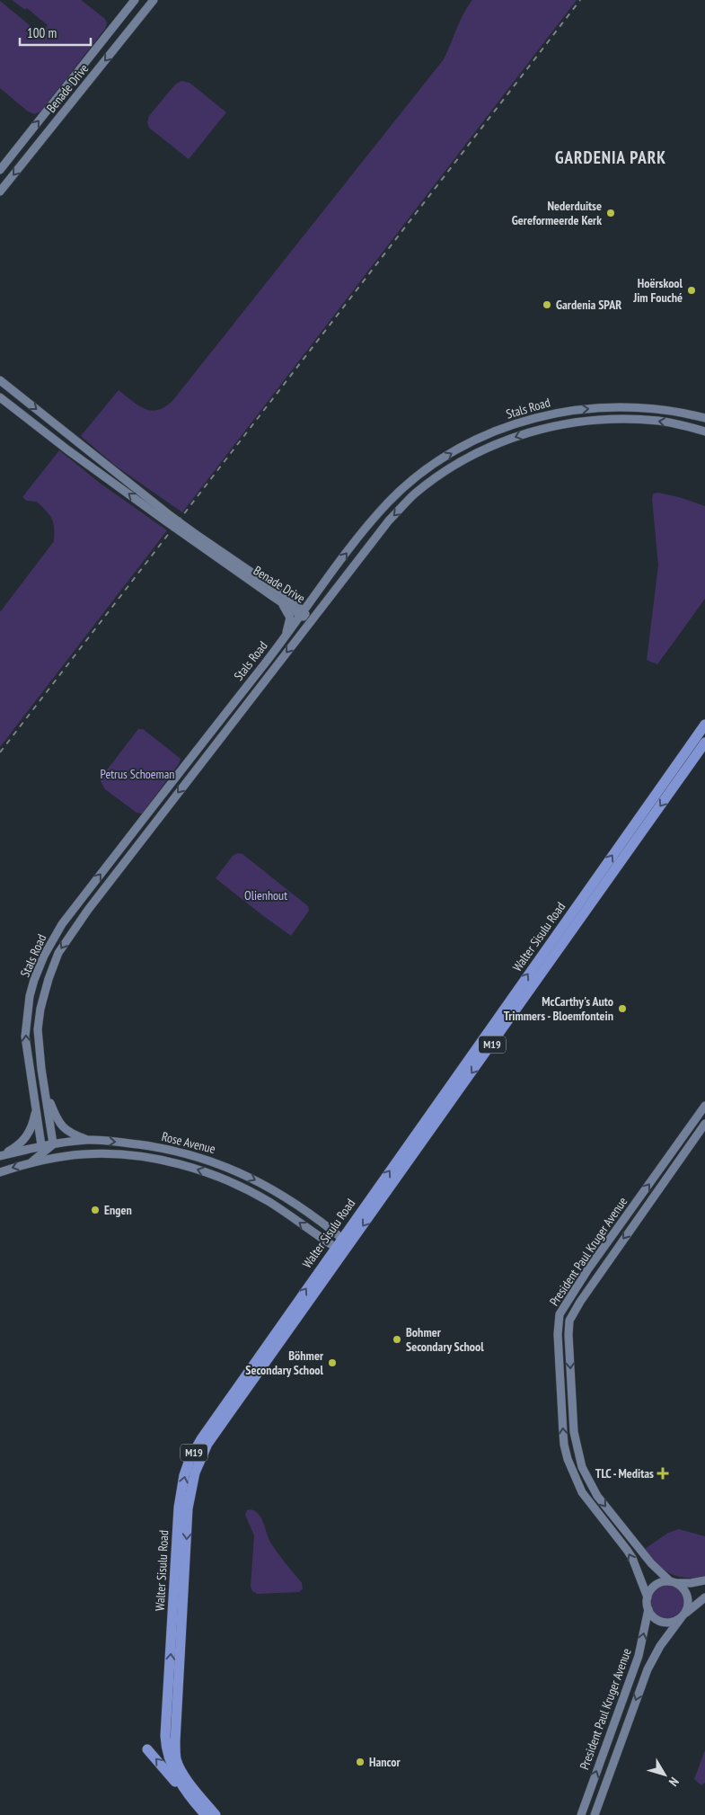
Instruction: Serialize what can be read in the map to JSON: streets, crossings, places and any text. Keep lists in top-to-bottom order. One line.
{"streets":{"highway":["Walter Sisulu Road","M19"],"street":["Benade Drive","Stals Road","Rose Avenue","President Paul Kruger Avenue"]},"crossings":[["Benade Drive","Stals Road"],["Stals Road","Rose Avenue"],["Walter Sisulu Road","Rose Avenue"]],"districts":["GARDENIA PARK"],"parks":["Petrus Schoeman","Olienhout"],"places":{"other":["Nederduitse Gereformeerde Kerk","Hoërskool Jim Fouché","Gardenia SPAR","McCarthy's Auto Trimmers - Bloemfontein","Engen","Bohmer Secondary School","Böhmer Secondary School","Hancor"],"health":["TLC - Meditas"]},"scale_bar":"100 m","north":"bottom right"}
